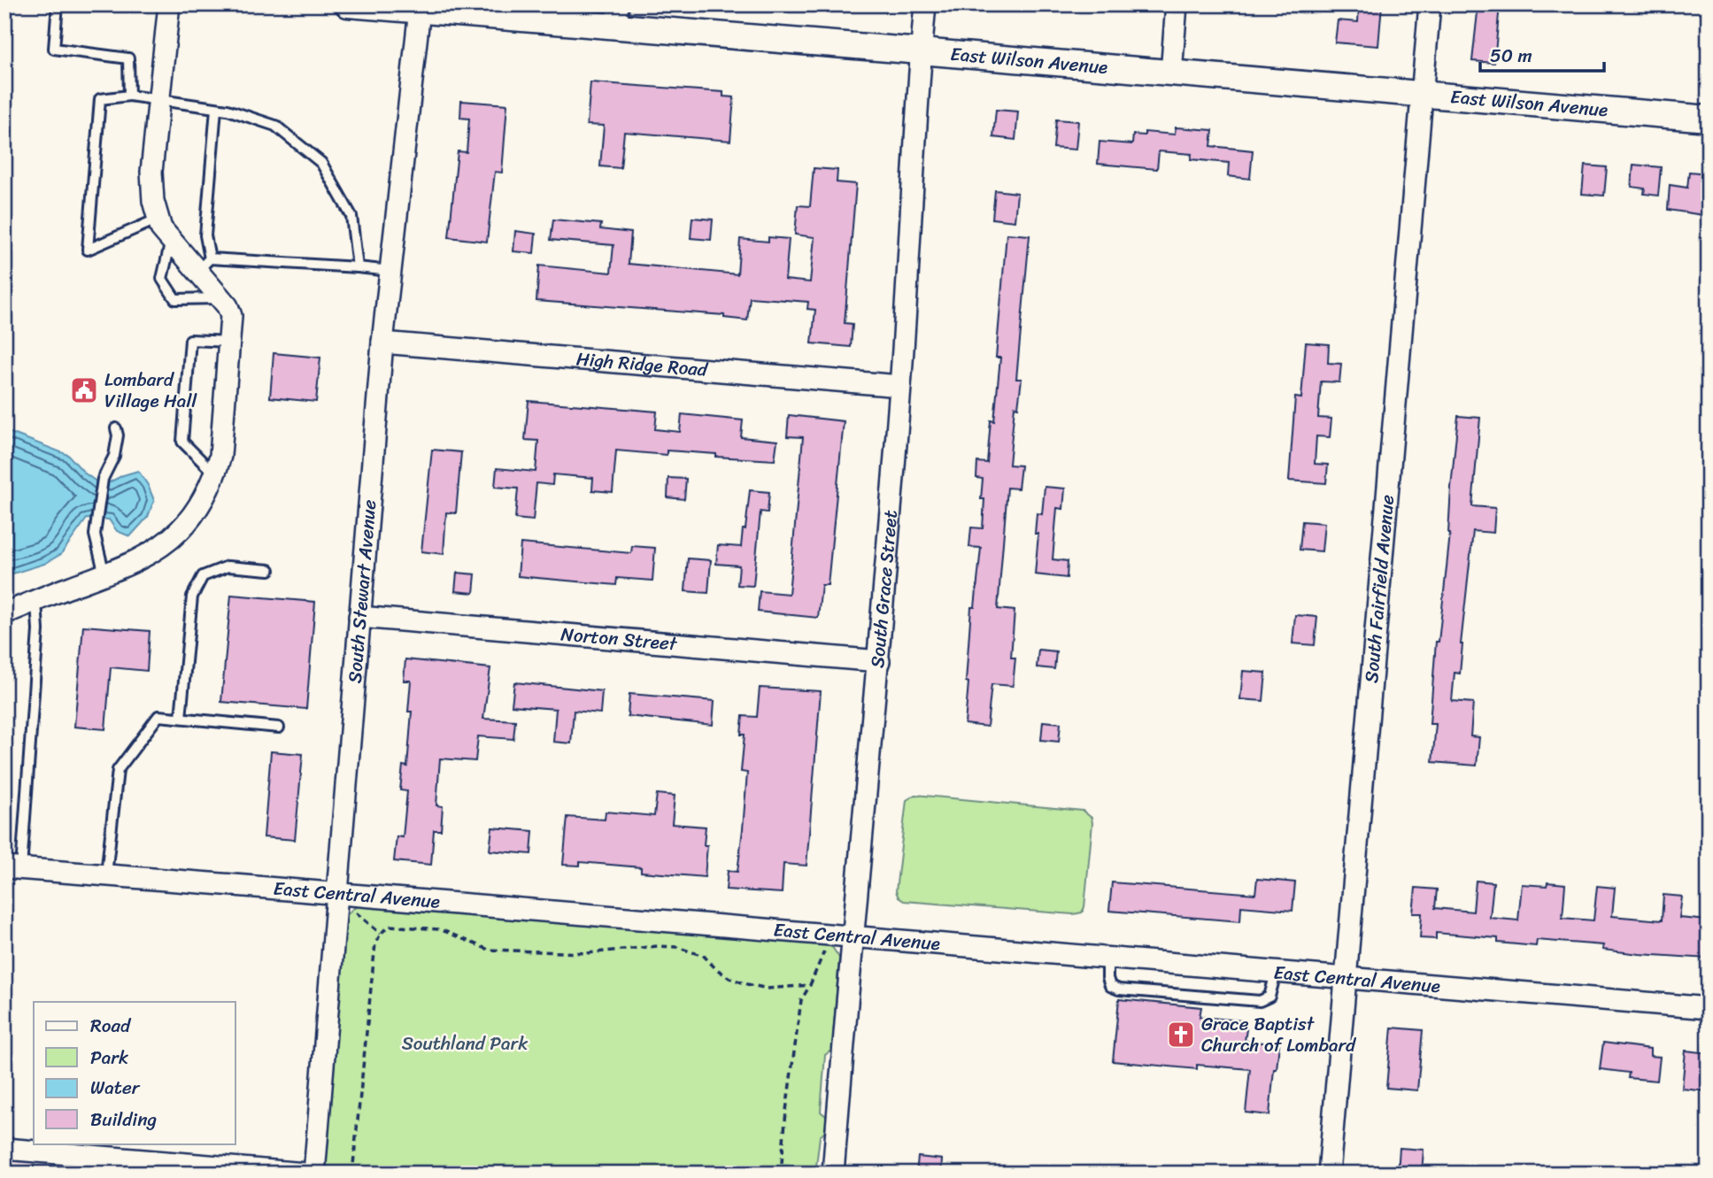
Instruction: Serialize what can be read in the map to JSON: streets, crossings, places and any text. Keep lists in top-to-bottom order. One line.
{"streets":{"street":["East Wilson Avenue","High Ridge Road","South Fairfield Avenue","South Grace Street","South Stewart Avenue","Norton Street","East Central Avenue"]},"crossings":[["East Wilson Avenue","South Fairfield Avenue"],["East Wilson Avenue","South Grace Street"],["East Wilson Avenue","South Stewart Avenue"],["High Ridge Road","South Grace Street"],["High Ridge Road","South Stewart Avenue"],["South Fairfield Avenue","East Central Avenue"],["South Grace Street","Norton Street"],["South Grace Street","East Central Avenue"],["South Stewart Avenue","Norton Street"],["South Stewart Avenue","East Central Avenue"]],"parks":["Southland Park"],"places":{"public building":["Lombard Village Hall"],"church":["Grace Baptist Church of Lombard"]},"legend":["Road","Park","Water","Building"],"scale_bar":"50 m"}
